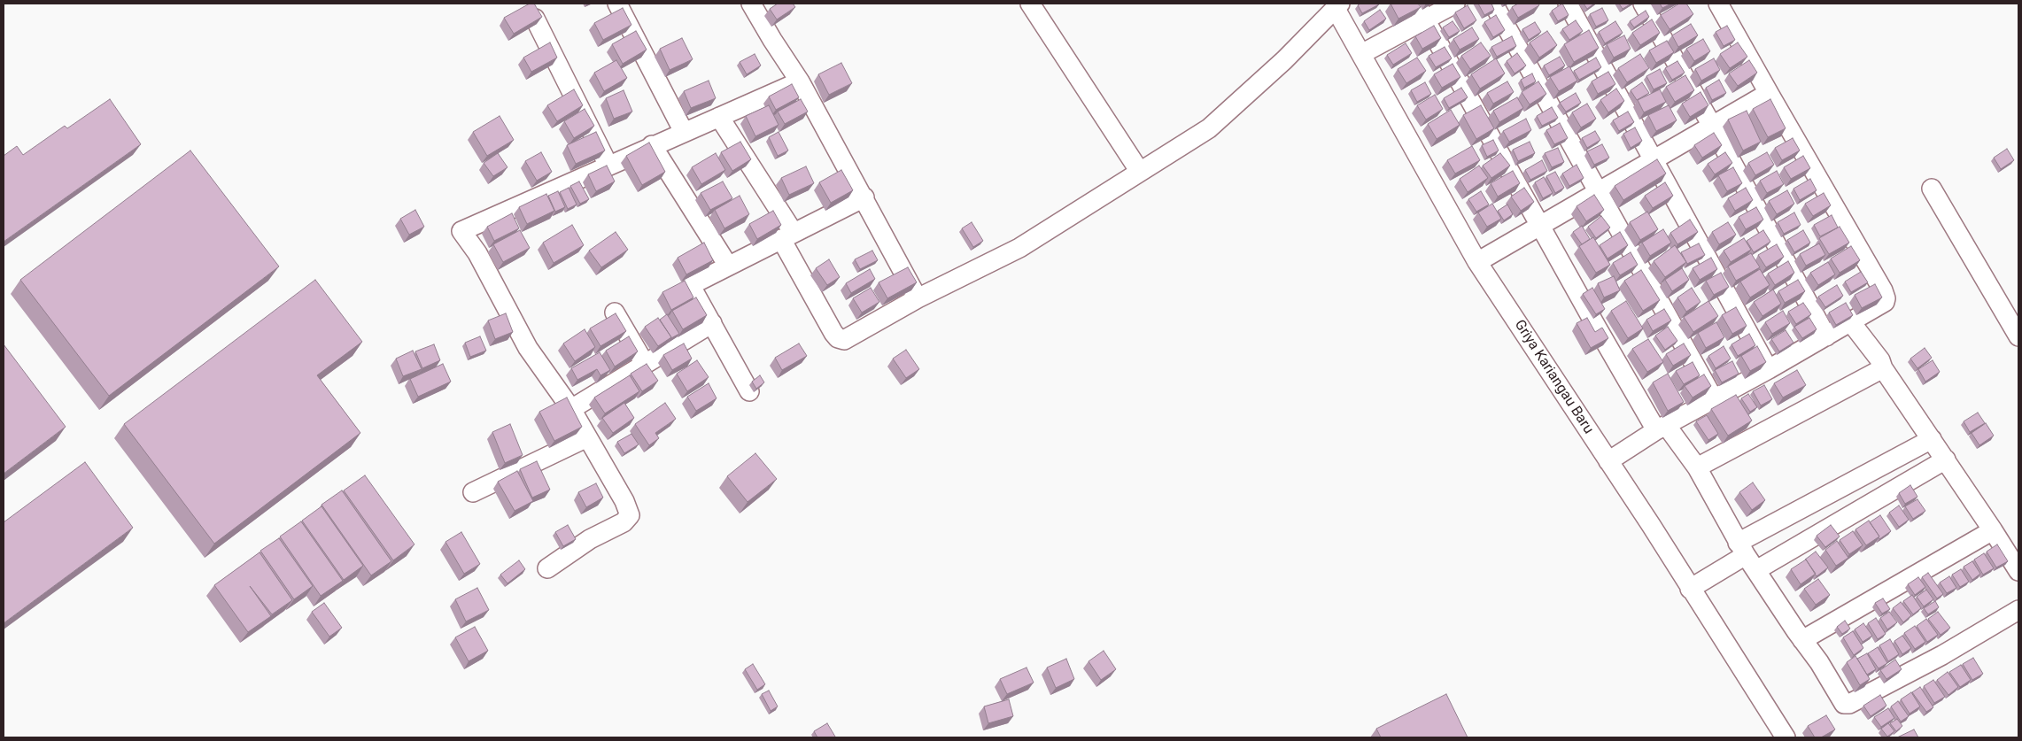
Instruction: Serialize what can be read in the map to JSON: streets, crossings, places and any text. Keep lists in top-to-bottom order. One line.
{"streets":{"street":["Griya Kariangau Baru"]}}
